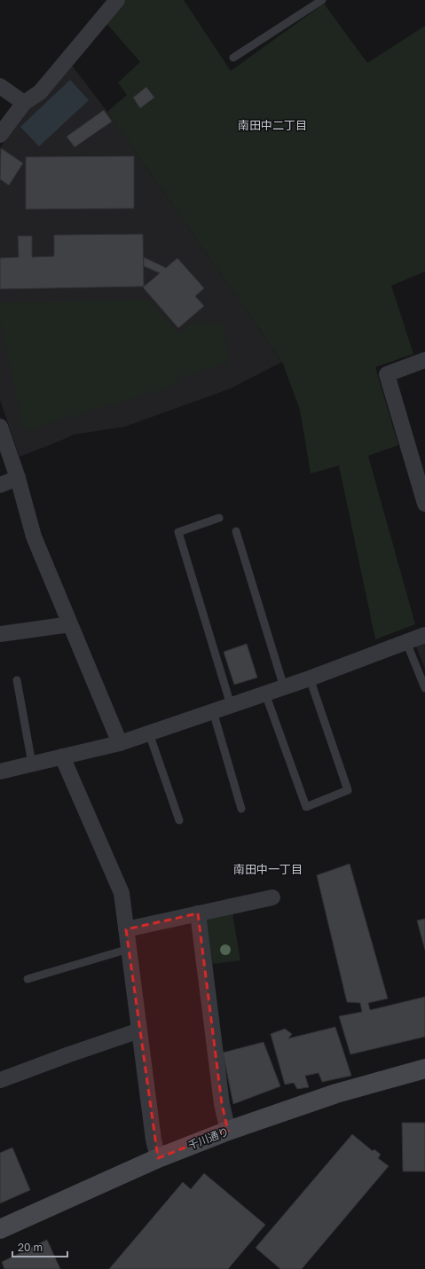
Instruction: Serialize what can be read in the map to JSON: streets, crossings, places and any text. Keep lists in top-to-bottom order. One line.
{"streets":{"main road":["千川通り"]},"districts":["南田中二丁目","南田中一丁目"],"scale_bar":"20 m"}
